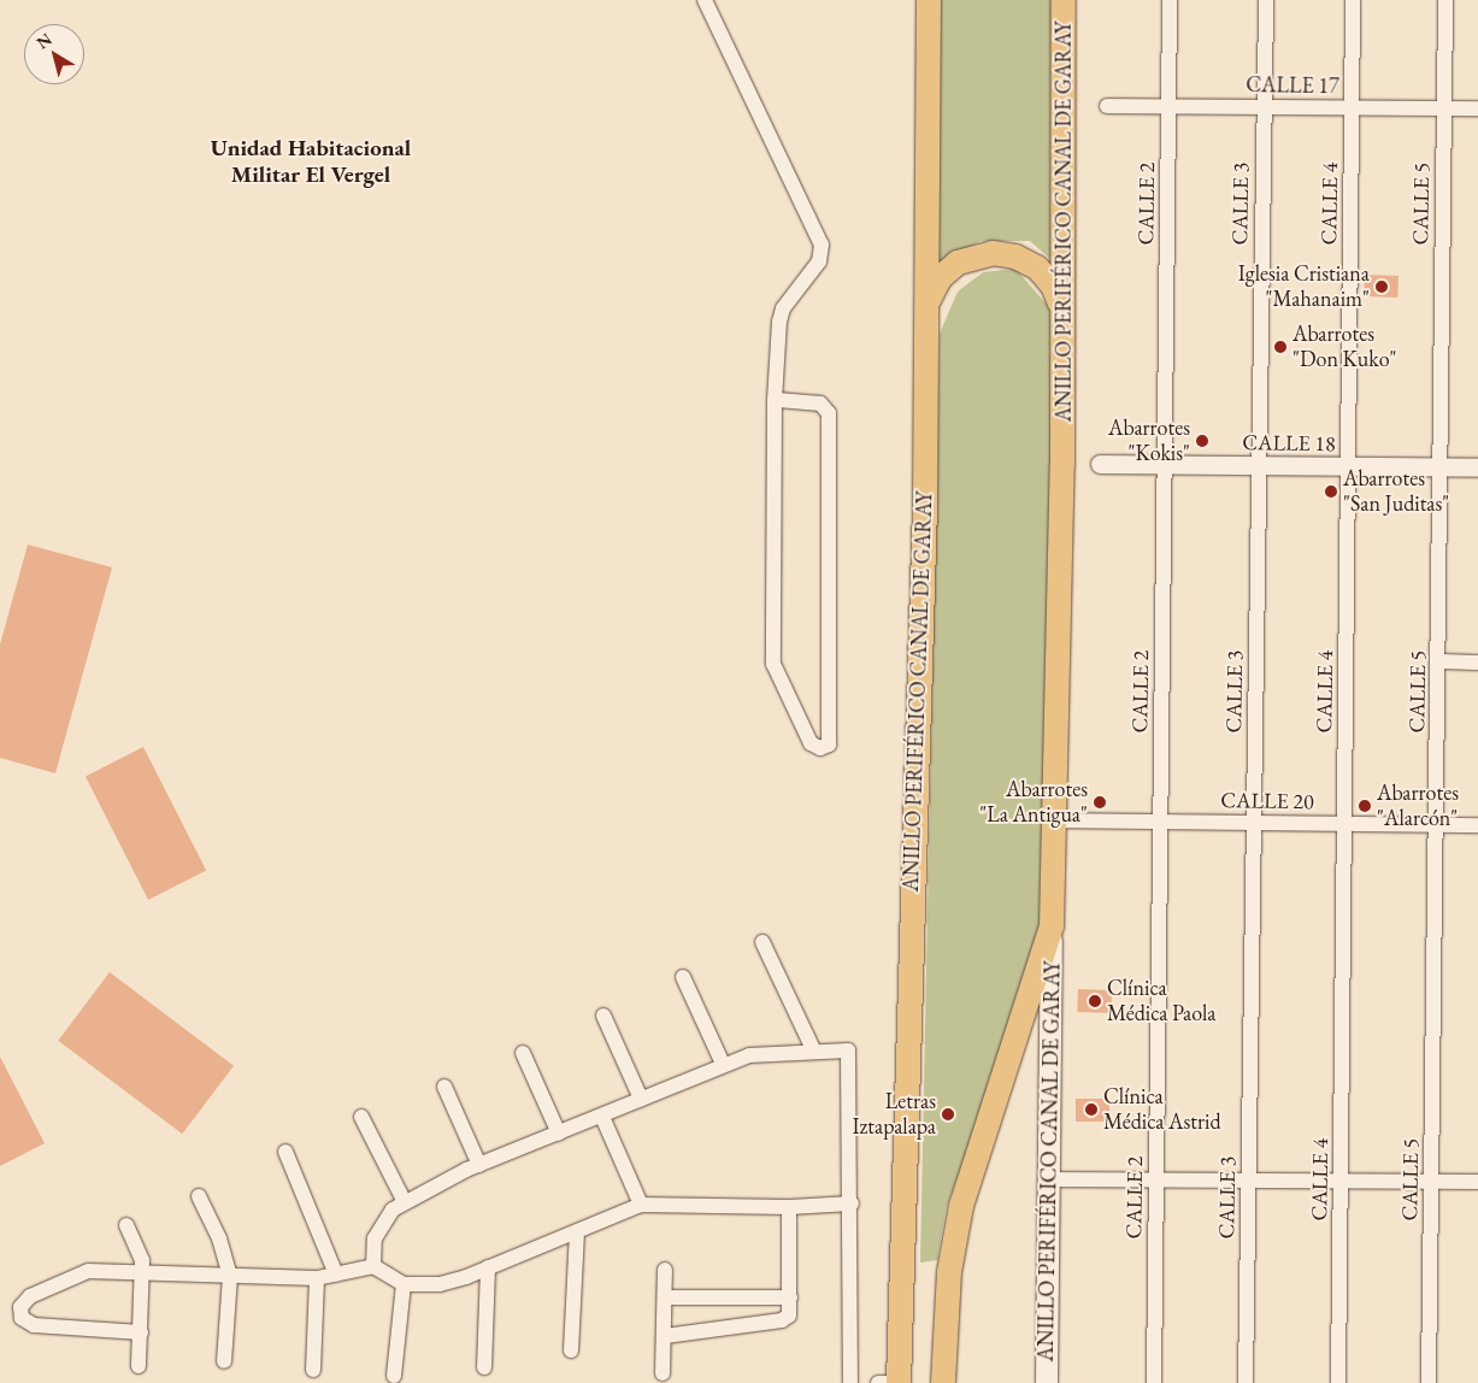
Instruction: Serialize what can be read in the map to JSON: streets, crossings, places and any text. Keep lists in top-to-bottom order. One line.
{"streets":{"highway":["ANILLO PERIFÉRICO CANAL DE GARAY"],"street":["CALLE 17","CALLE 2","CALLE 3","CALLE 4","CALLE 5","CALLE 18","CALLE 20"]},"crossings":[["CALLE 17","CALLE 2"],["CALLE 17","CALLE 3"],["CALLE 17","CALLE 4"],["CALLE 17","CALLE 5"],["CALLE 2","CALLE 18"],["CALLE 2","CALLE 20"],["CALLE 3","CALLE 18"],["CALLE 3","CALLE 20"],["CALLE 4","CALLE 18"],["CALLE 4","CALLE 20"],["CALLE 5","CALLE 18"],["CALLE 5","CALLE 20"],["ANILLO PERIFÉRICO CANAL DE GARAY","CALLE 20"]],"districts":["Unidad Habitacional Militar El Vergel"],"places":["Iglesia Cristiana \"Mahanaim\"","Abarrotes \"Don Kuko\"","Abarrotes \"Kokis\"","Abarrotes \"San Juditas\"","Abarrotes \"La Antigua\"","Abarrotes \"Alarcón\"","Clínica Médica Paola","Clínica Médica Astrid","Letras Iztapalapa"],"north":"top left"}
